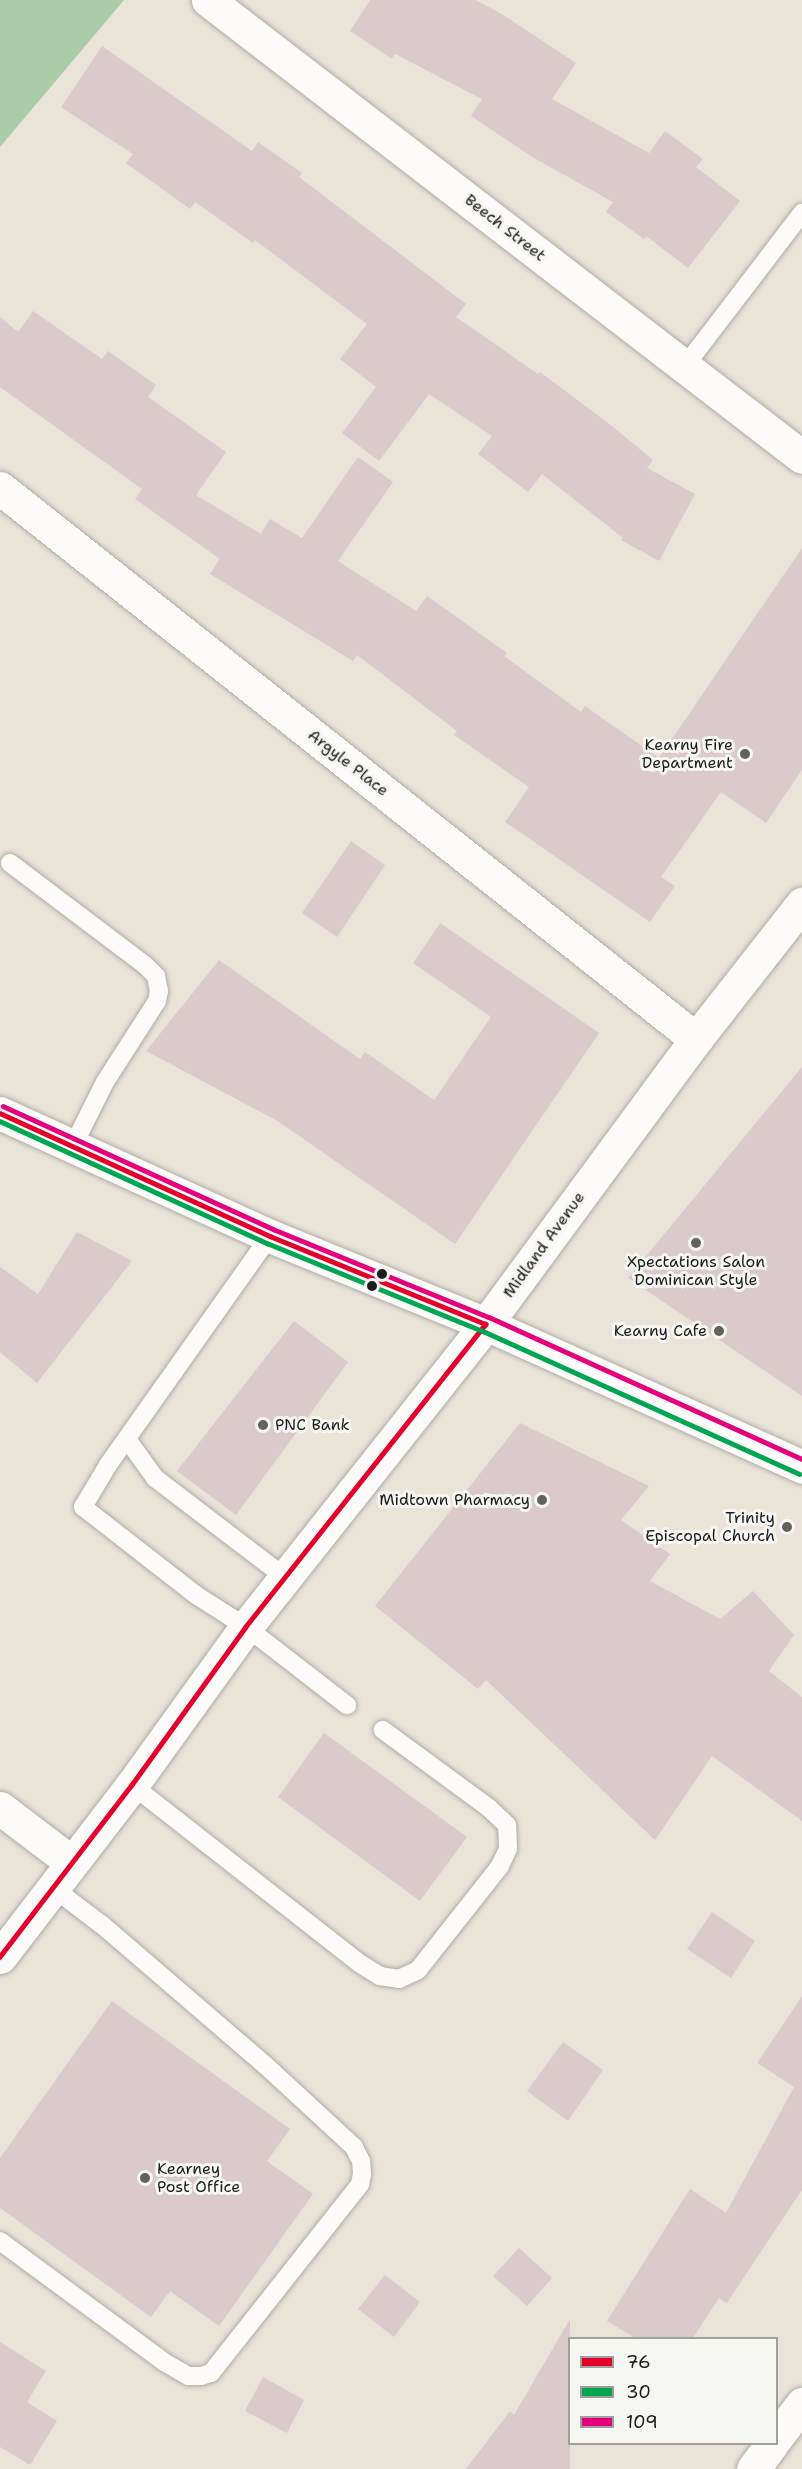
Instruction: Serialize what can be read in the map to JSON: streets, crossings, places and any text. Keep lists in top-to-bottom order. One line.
{"streets":{"street":["Beech Street","Argyle Place","Midland Avenue"]},"crossings":[["Argyle Place","Midland Avenue"]],"places":["Kearny Fire Department","Xpectations Salon Dominican Style","Kearny Cafe","PNC Bank","Midtown Pharmacy","Trinity Episcopal Church","Kearney Post Office"],"lines":["transit line 109","transit line 76","transit line 30"],"legend":["76","30","109"]}
